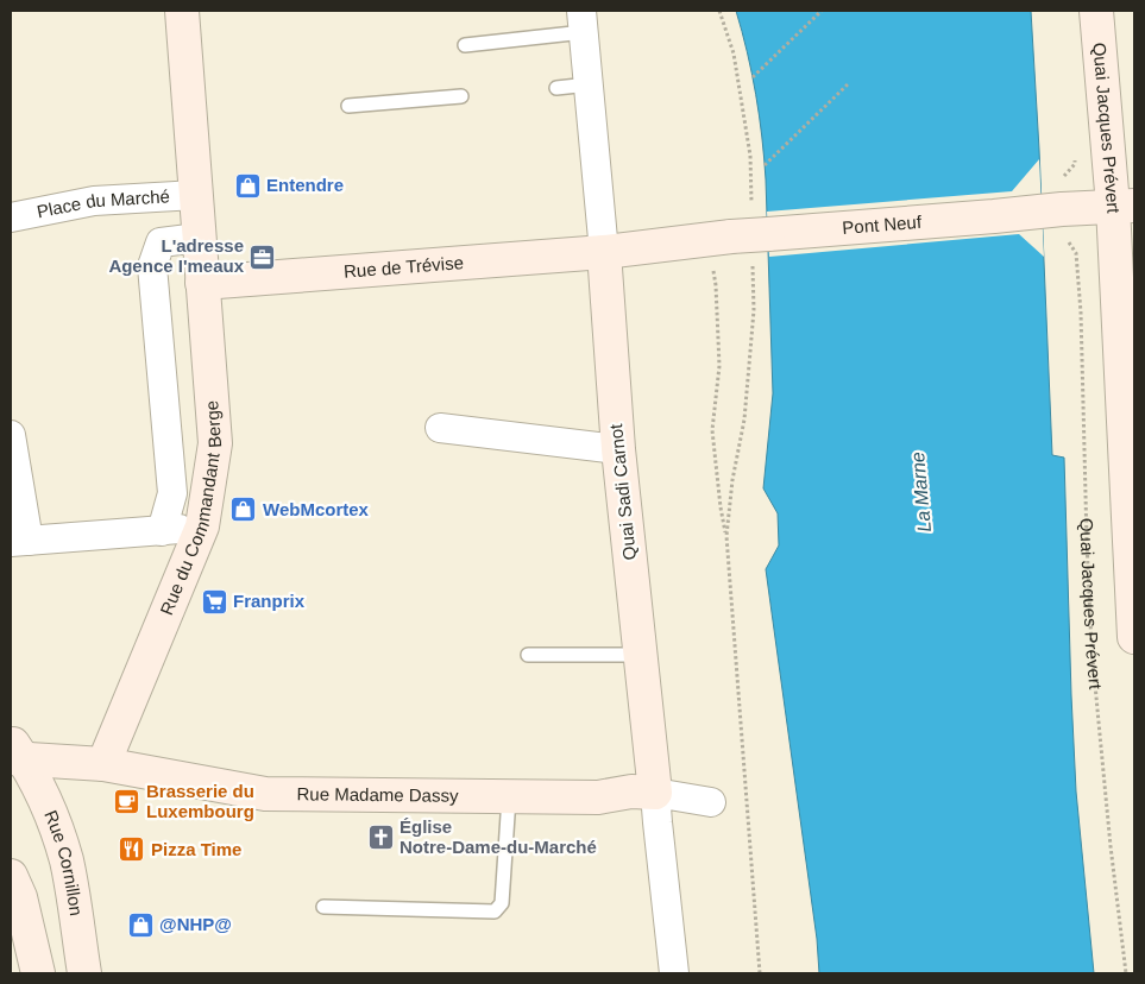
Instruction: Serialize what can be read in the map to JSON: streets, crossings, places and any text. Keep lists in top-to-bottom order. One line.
{"streets":{"main road":["Quai Jacques Prévert","Pont Neuf","Rue de Trévise","Quai Sadi Carnot","Rue du Commandant Berge","Rue Madame Dassy","Rue Cornillon"],"street":["Place du Marché"]},"crossings":[["Quai Jacques Prévert","Pont Neuf"],["Place du Marché","Rue du Commandant Berge"],["Pont Neuf","Rue de Trévise"],["Rue de Trévise","Quai Sadi Carnot"],["Rue de Trévise","Rue du Commandant Berge"],["Quai Sadi Carnot","Rue Madame Dassy"],["Rue du Commandant Berge","Rue Madame Dassy"],["Rue Madame Dassy","Rue Cornillon"]],"water":["La Marne"],"places":{"shop":["Entendre","WebMcortex","@NHP@"],"office":["L'adresse Agence I'meaux"],"supermarket":["Franprix"],"cafe":["Brasserie du Luxembourg"],"church":["Église Notre-Dame-du-Marché"],"restaurant":["Pizza Time"]}}
